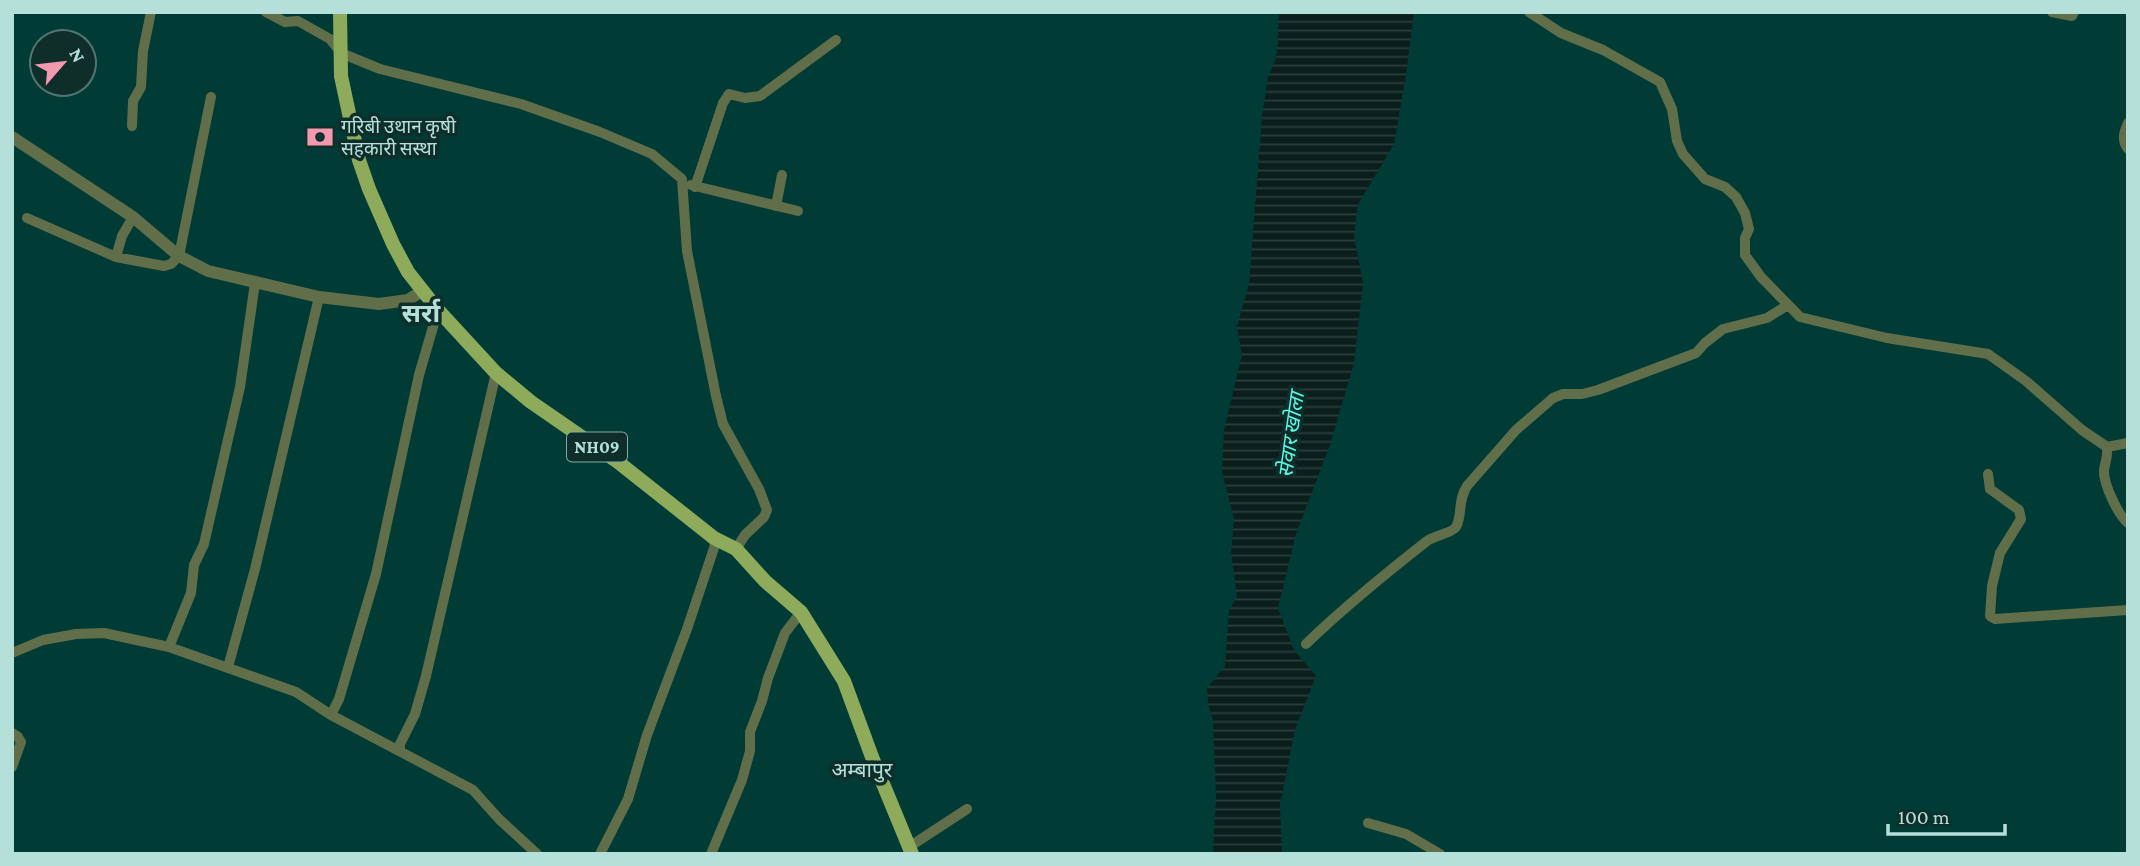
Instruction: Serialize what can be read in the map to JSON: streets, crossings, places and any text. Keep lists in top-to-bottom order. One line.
{"streets":{"main road":["NH09"]},"districts":["सर्रा","अम्बापुर"],"water":["सेवार खोला"],"places":{"bank":["गरिबी उथान कृषी सहकारी सस्था"]},"scale_bar":"100 m","north":"top right"}
